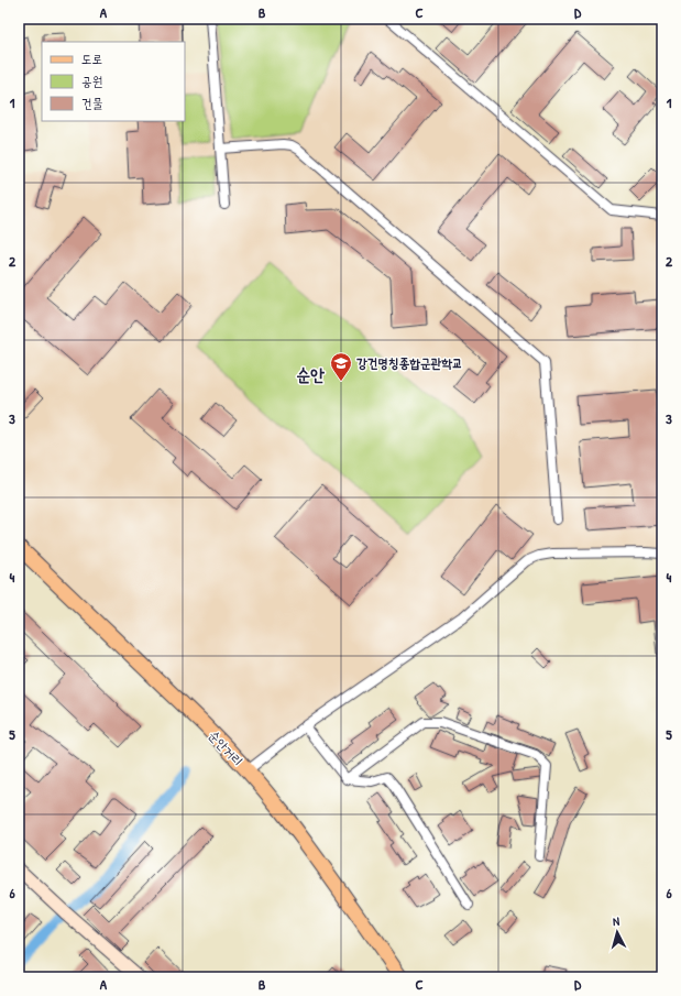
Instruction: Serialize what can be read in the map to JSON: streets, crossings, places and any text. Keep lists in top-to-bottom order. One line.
{"streets":{"main road":["순안거리"]},"districts":["순안"],"places":{"school or university":["강건명칭종합군관학교"]},"legend":["도로","공원","건물"],"north":"top","grid":{"columns":["A","B","C","D"],"rows":["1","2","3","4","5","6"]}}
